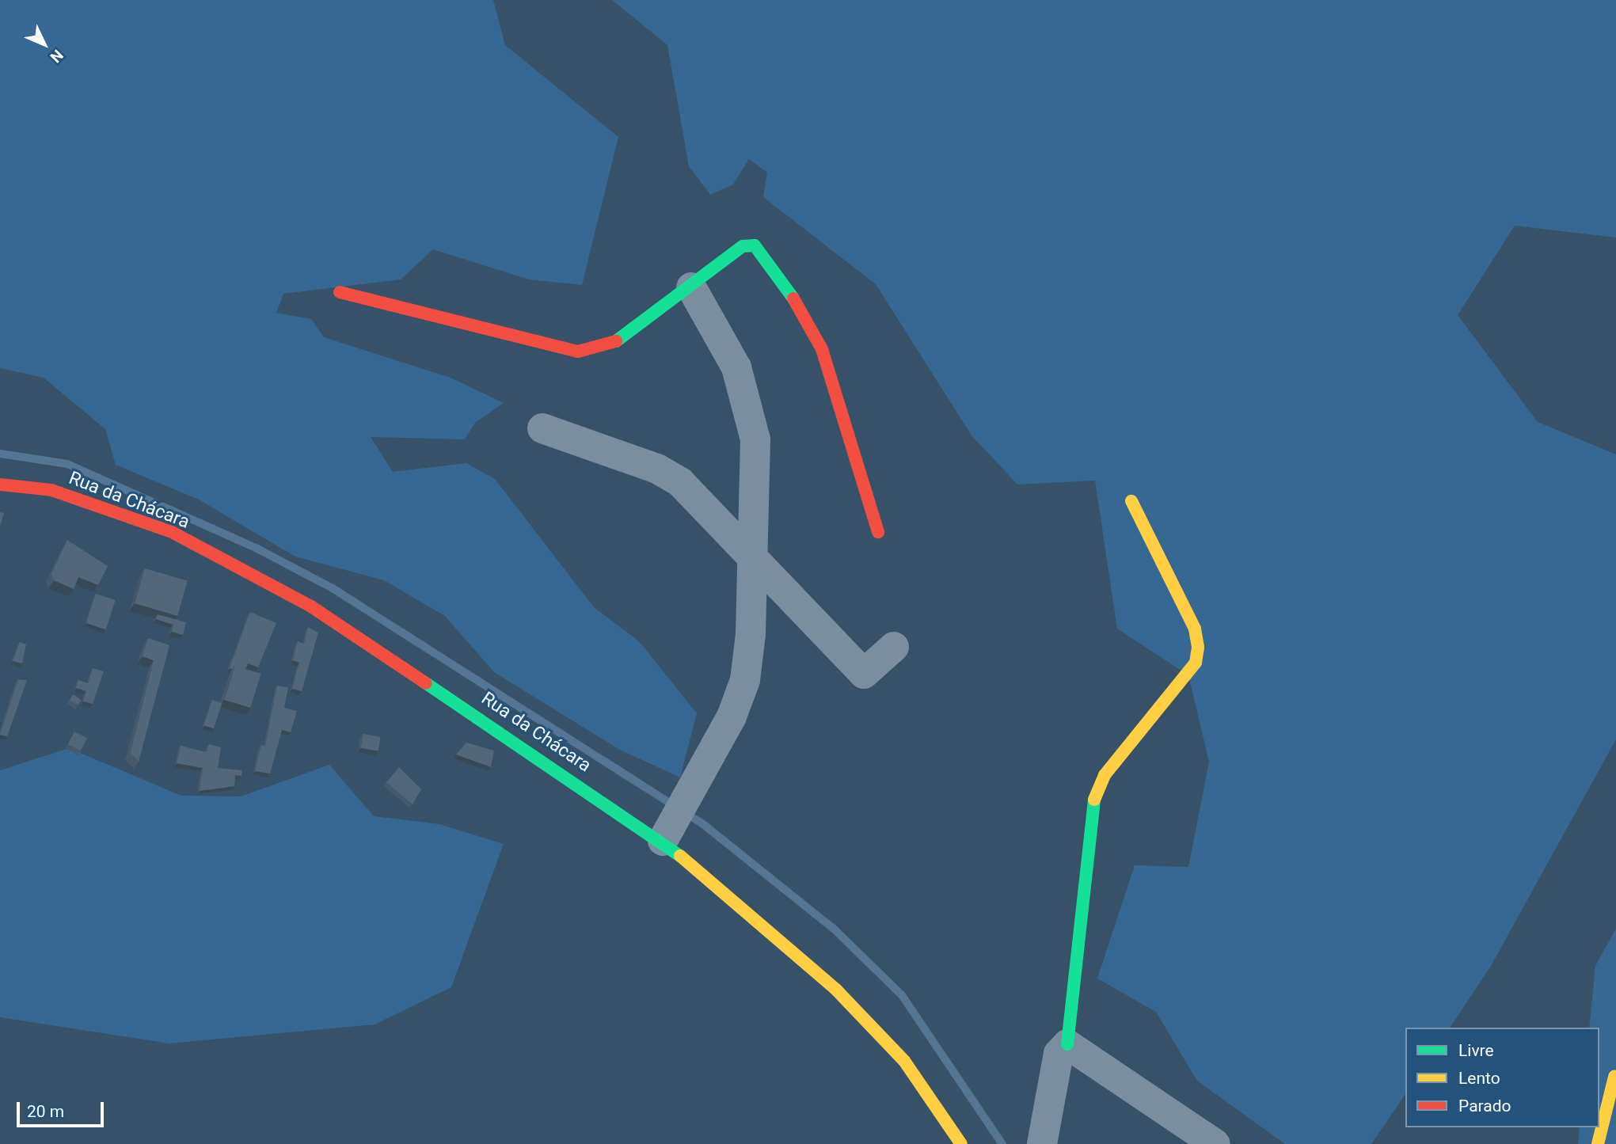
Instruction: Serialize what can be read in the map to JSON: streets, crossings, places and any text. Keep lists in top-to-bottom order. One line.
{"streets":{"street":["Rua da Chácara"]},"legend":["Livre","Lento","Parado"],"scale_bar":"20 m","north":"bottom right"}
